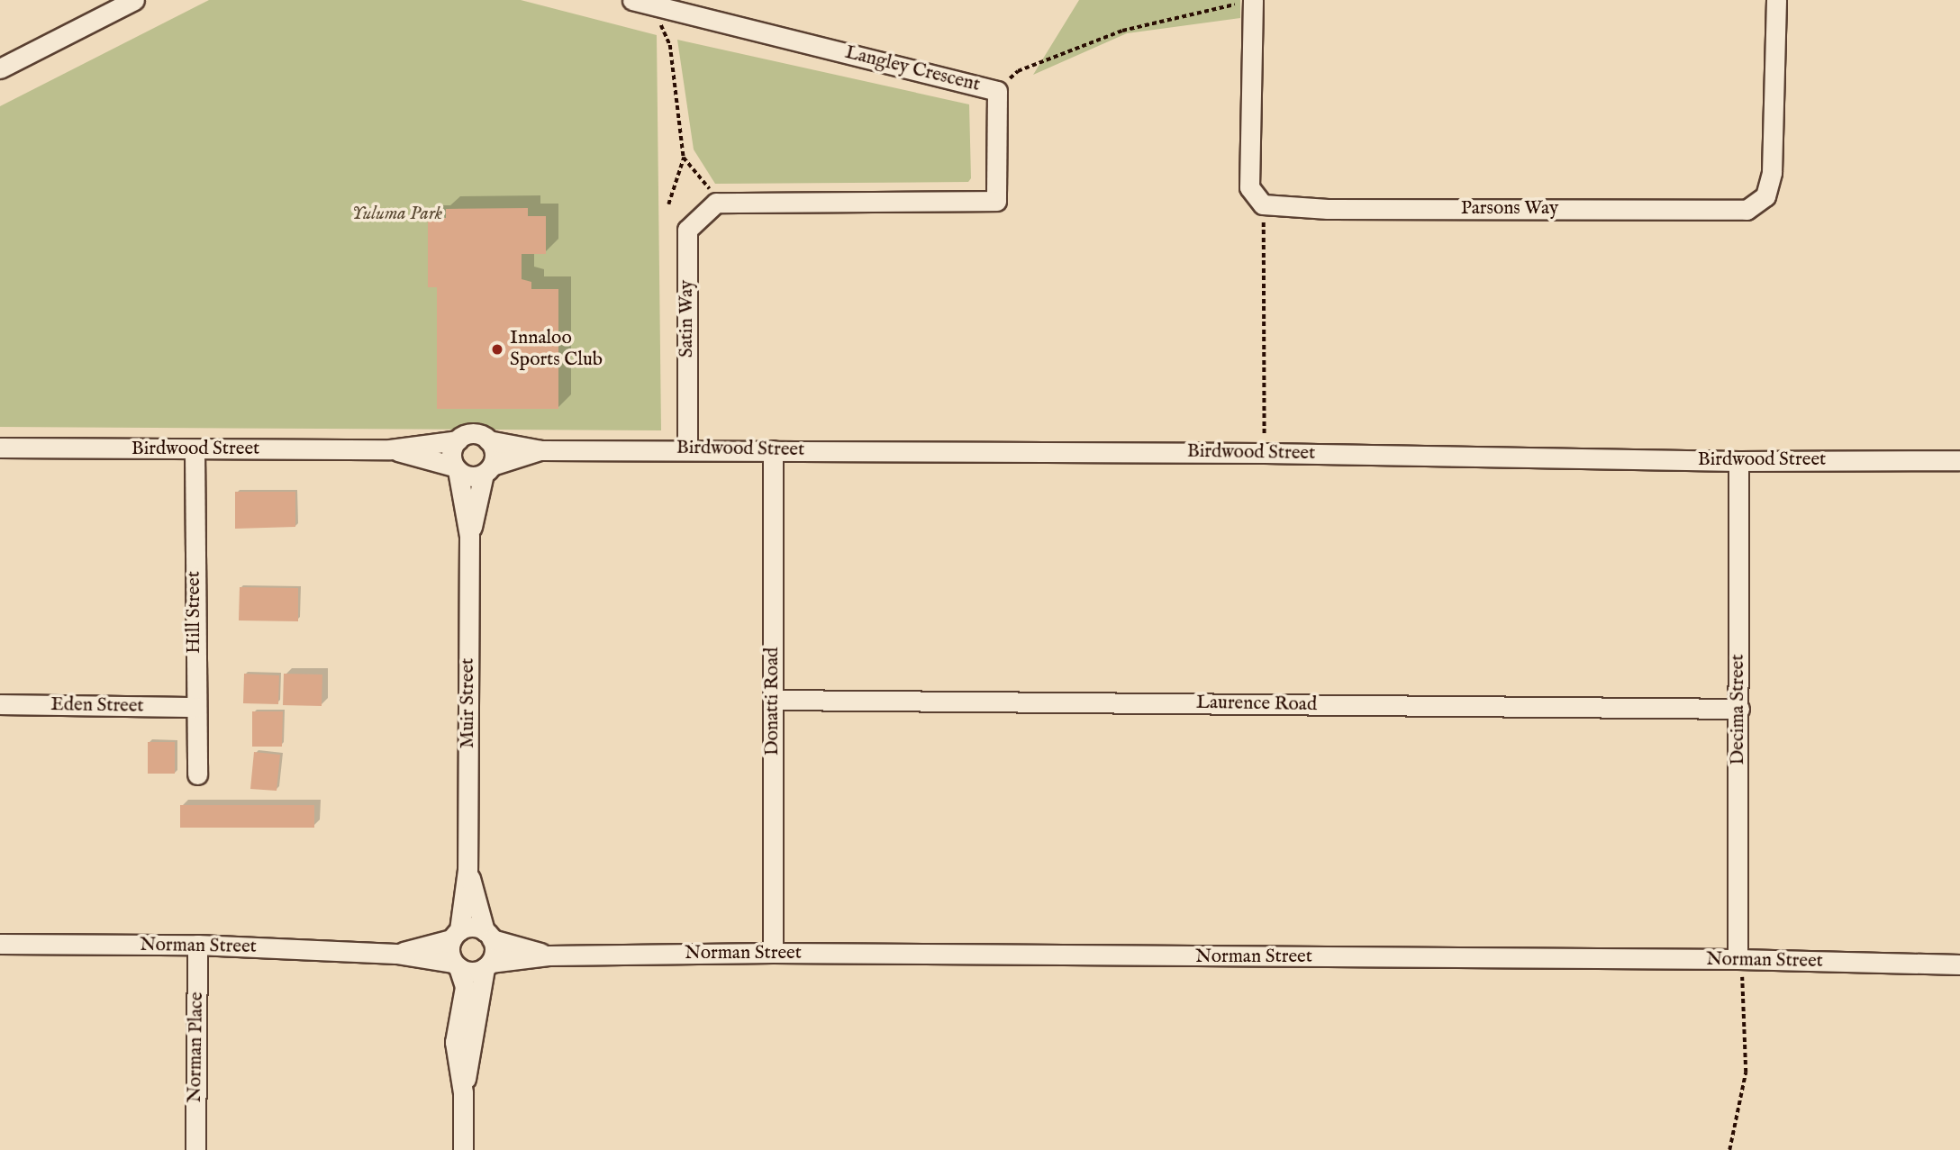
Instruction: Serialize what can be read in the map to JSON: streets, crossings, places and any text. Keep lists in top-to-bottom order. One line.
{"streets":{"street":["Langley Crescent","Parsons Way","Satin Way","Birdwood Street","Hill Street","Donatti Road","Muir Street","Laurence Road","Eden Street","Decima Street","Norman Street","Norman Place"]},"crossings":[["Langley Crescent","Satin Way"],["Satin Way","Birdwood Street"],["Birdwood Street","Hill Street"],["Birdwood Street","Donatti Road"],["Birdwood Street","Muir Street"],["Birdwood Street","Decima Street"],["Hill Street","Eden Street"],["Donatti Road","Laurence Road"],["Donatti Road","Norman Street"],["Muir Street","Norman Street"],["Laurence Road","Decima Street"],["Decima Street","Norman Street"],["Norman Street","Norman Place"]],"parks":["Yuluma Park"],"places":["Innaloo Sports Club"]}
